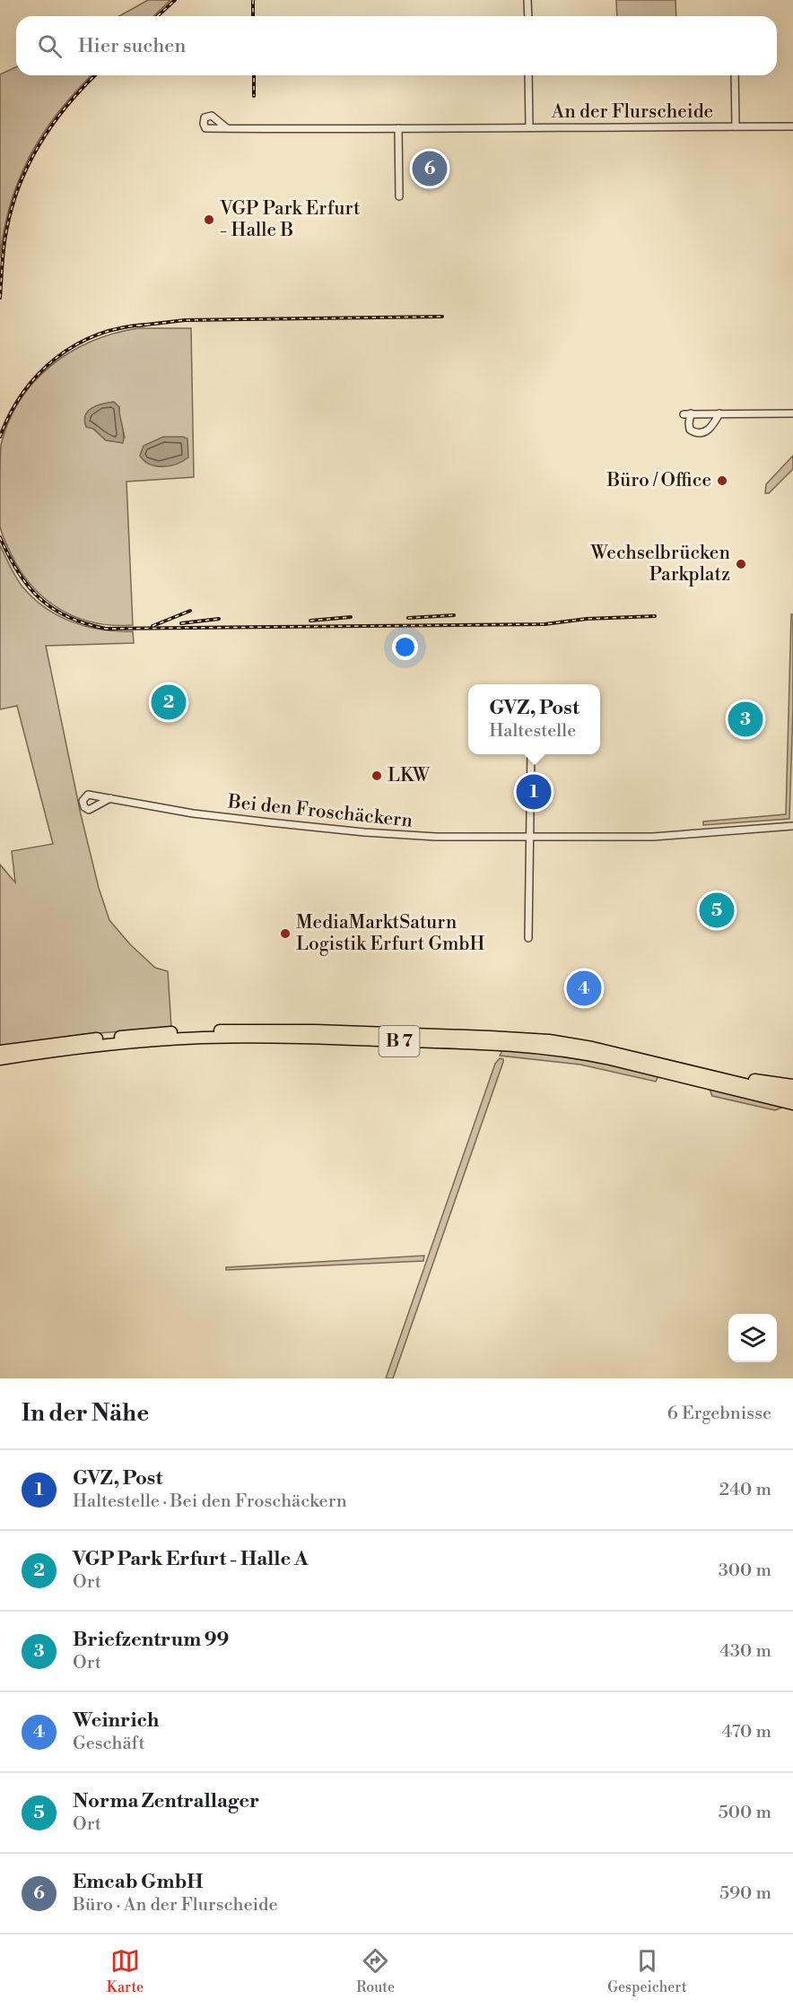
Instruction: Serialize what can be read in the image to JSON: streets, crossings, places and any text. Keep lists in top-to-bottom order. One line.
{"streets":{"highway":["B 7"],"street":["An der Flurscheide","Bei den Froschäckern"]},"places":["VGP Park Erfurt - Halle B","Büro / Office","Wechselbrücken Parkplatz","LKW","MediaMarktSaturn Logistik Erfurt GmbH"],"page":{"search":"Hier suchen","pins":["6","2","3","1","5","4"],"popup":["GVZ, Post","Haltestelle"],"heading":["In der Nähe","6 Ergebnisse"],"list":[{"mark":"1","name":"GVZ, Post","note":"Haltestelle · Bei den Froschäckern","value":"240 m"},{"mark":"2","name":"VGP Park Erfurt - Halle A","note":"Ort","value":"300 m"},{"mark":"3","name":"Briefzentrum 99","note":"Ort","value":"430 m"},{"mark":"4","name":"Weinrich","note":"Geschäft","value":"470 m"},{"mark":"5","name":"Norma Zentrallager","note":"Ort","value":"500 m"},{"mark":"6","name":"Emcab GmbH","note":"Büro · An der Flurscheide","value":"590 m"}],"nav":["Karte","Route","Gespeichert"]}}
